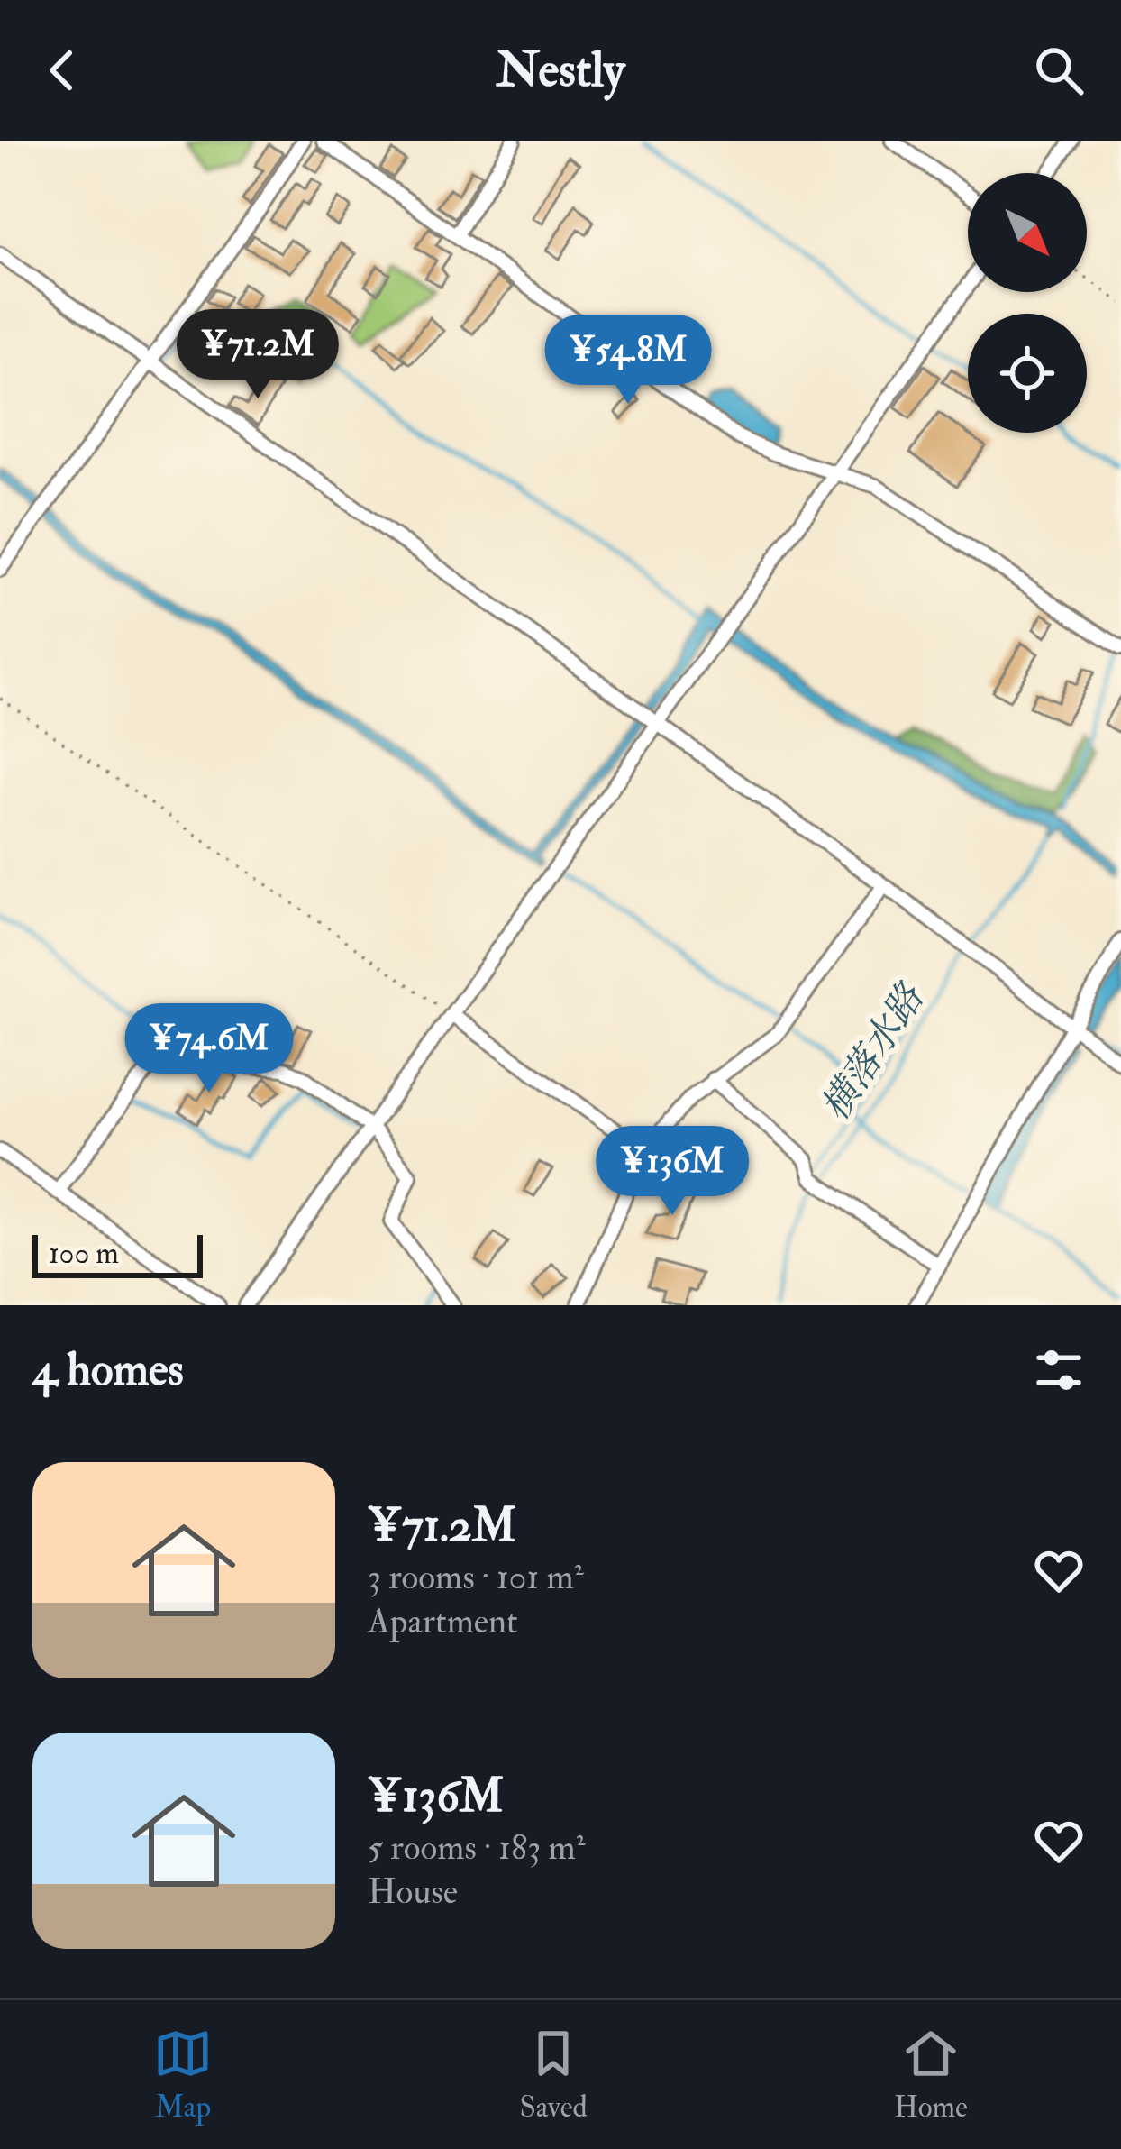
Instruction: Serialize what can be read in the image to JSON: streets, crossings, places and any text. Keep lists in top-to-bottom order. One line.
{"water":["横落水路"],"scale_bar":"100 m","north":"bottom right","page":{"header":"Nestly","price":["¥71.2M","¥54.8M","¥74.6M","¥136M"],"scale":"100 m","heading":"4 homes","list":[{"name":"¥71.2M","note":"3 rooms · 101 m² · Apartment"},{"name":"¥136M","note":"5 rooms · 183 m² · House"}],"tabs":["Map","Saved","Home"]}}
